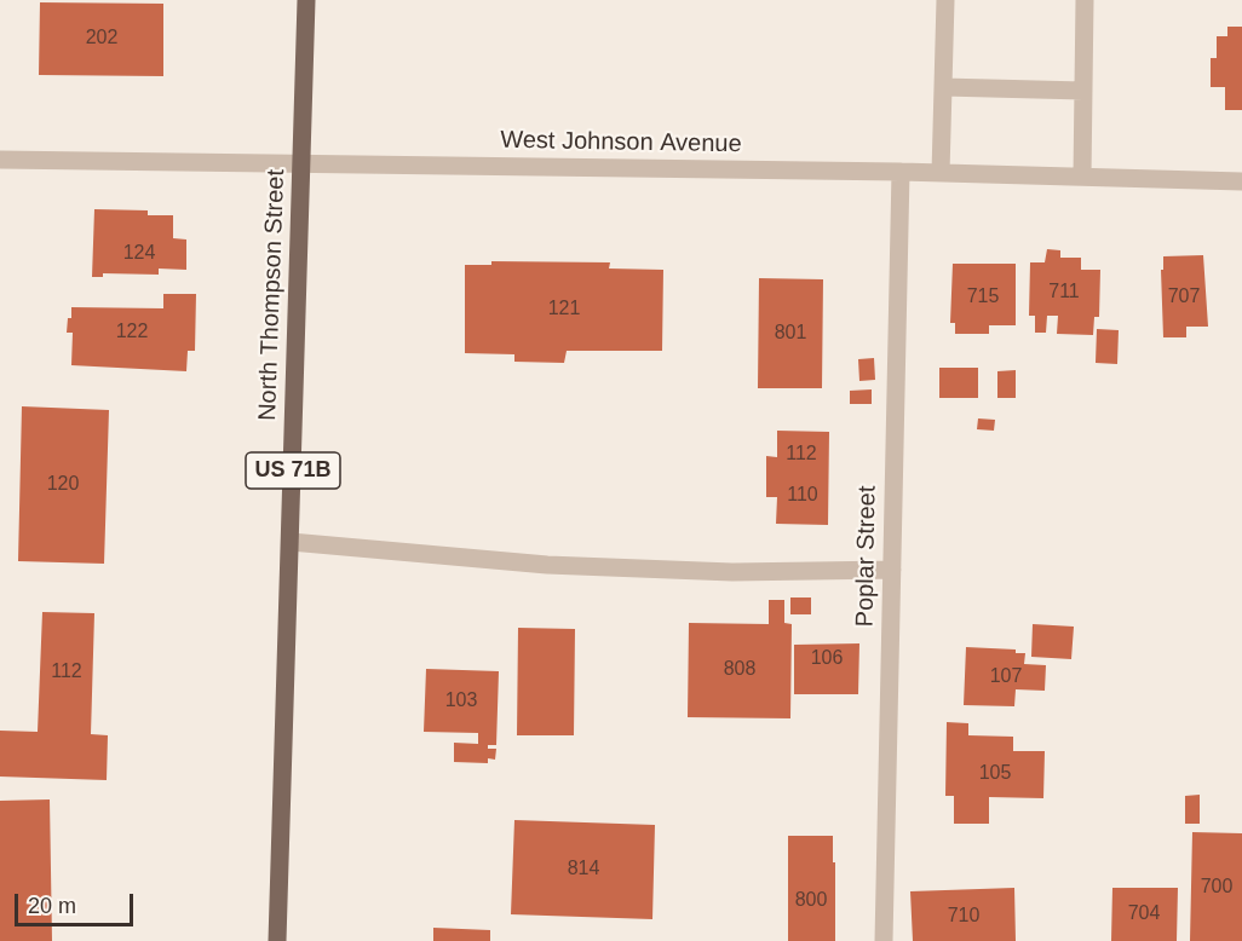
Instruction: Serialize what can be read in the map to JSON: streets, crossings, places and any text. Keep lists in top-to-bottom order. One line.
{"streets":{"main road":["North Thompson Street","US 71B"],"street":["West Johnson Avenue","Poplar Street"]},"crossings":[["West Johnson Avenue","North Thompson Street"],["West Johnson Avenue","Poplar Street"]],"house_numbers":["202","124","711","715","707","121","122","801","112","120","110","106","808","112","107","103","105","814","700","800","704","710"],"scale_bar":"20 m"}
